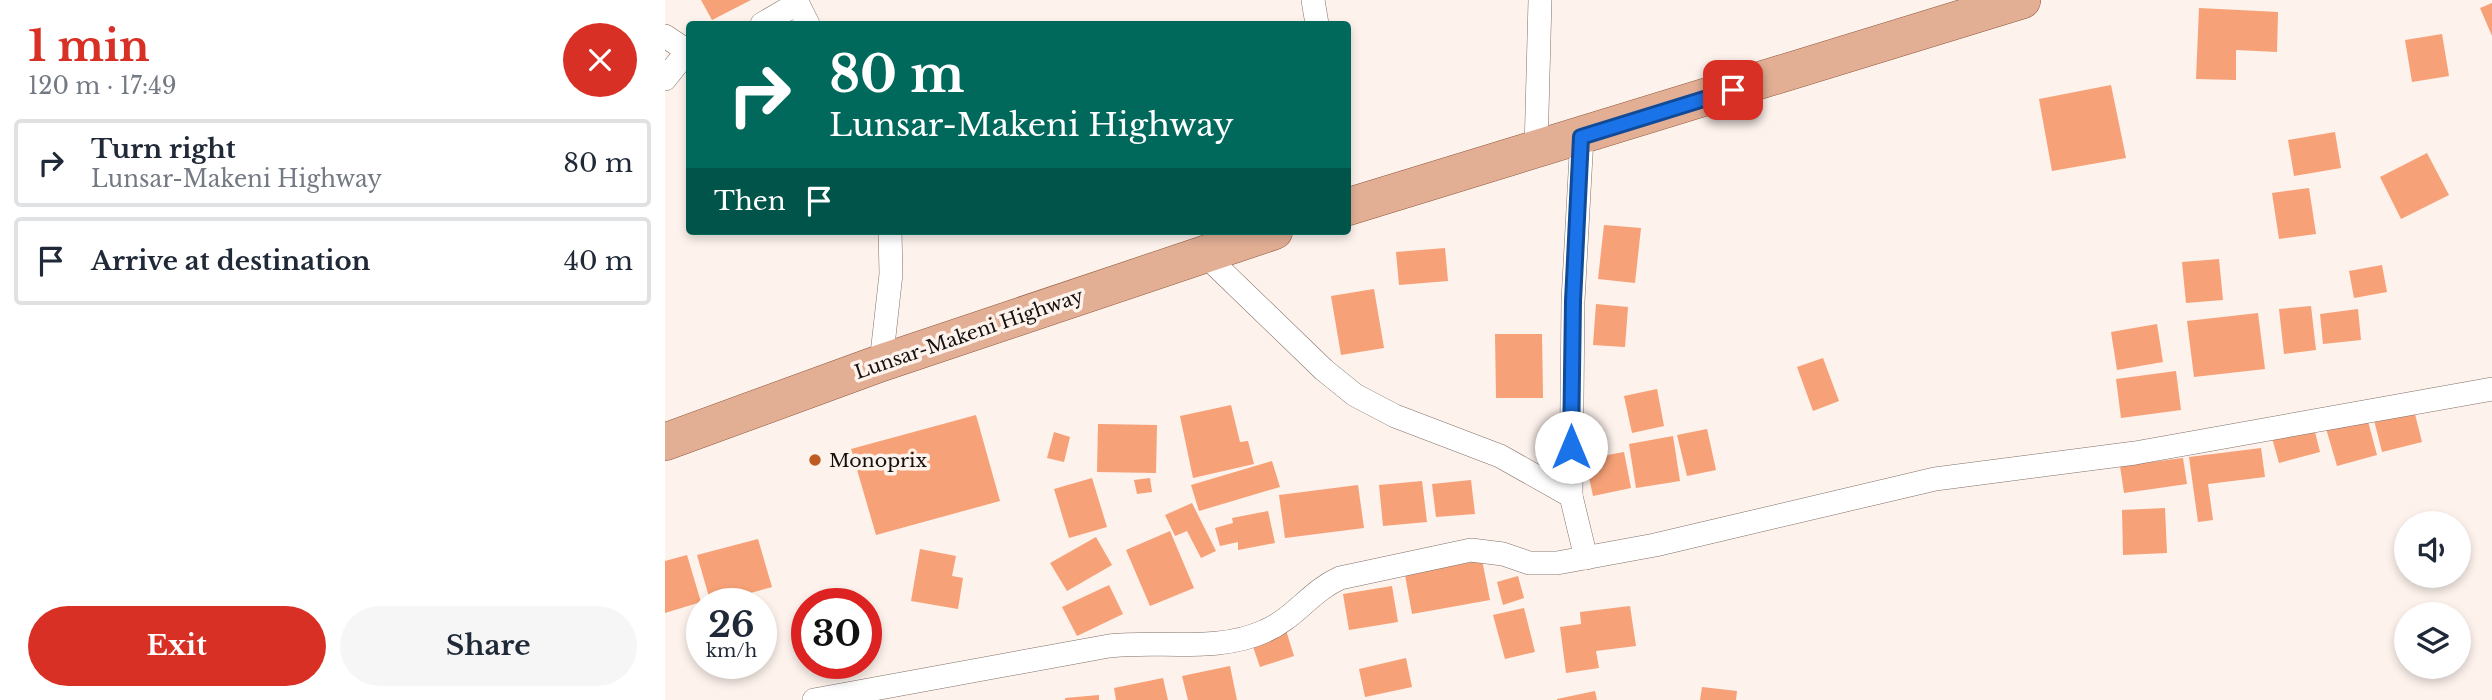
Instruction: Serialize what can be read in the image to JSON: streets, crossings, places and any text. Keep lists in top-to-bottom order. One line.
{"streets":{"main road":["Lunsar-Makeni Highway"]},"places":["Monoprix"],"page":{"heading":["1 min","120 m · 17:49"],"turn":["80 m","Lunsar-Makeni Highway"],"list":[{"name":"Turn right","note":"Lunsar-Makeni Highway","value":"80 m"},{"name":"Arrive at destination","value":"40 m"}],"then":"Then","speed":"26 km/h","limit":"30","buttons":["Exit","Share"]}}
